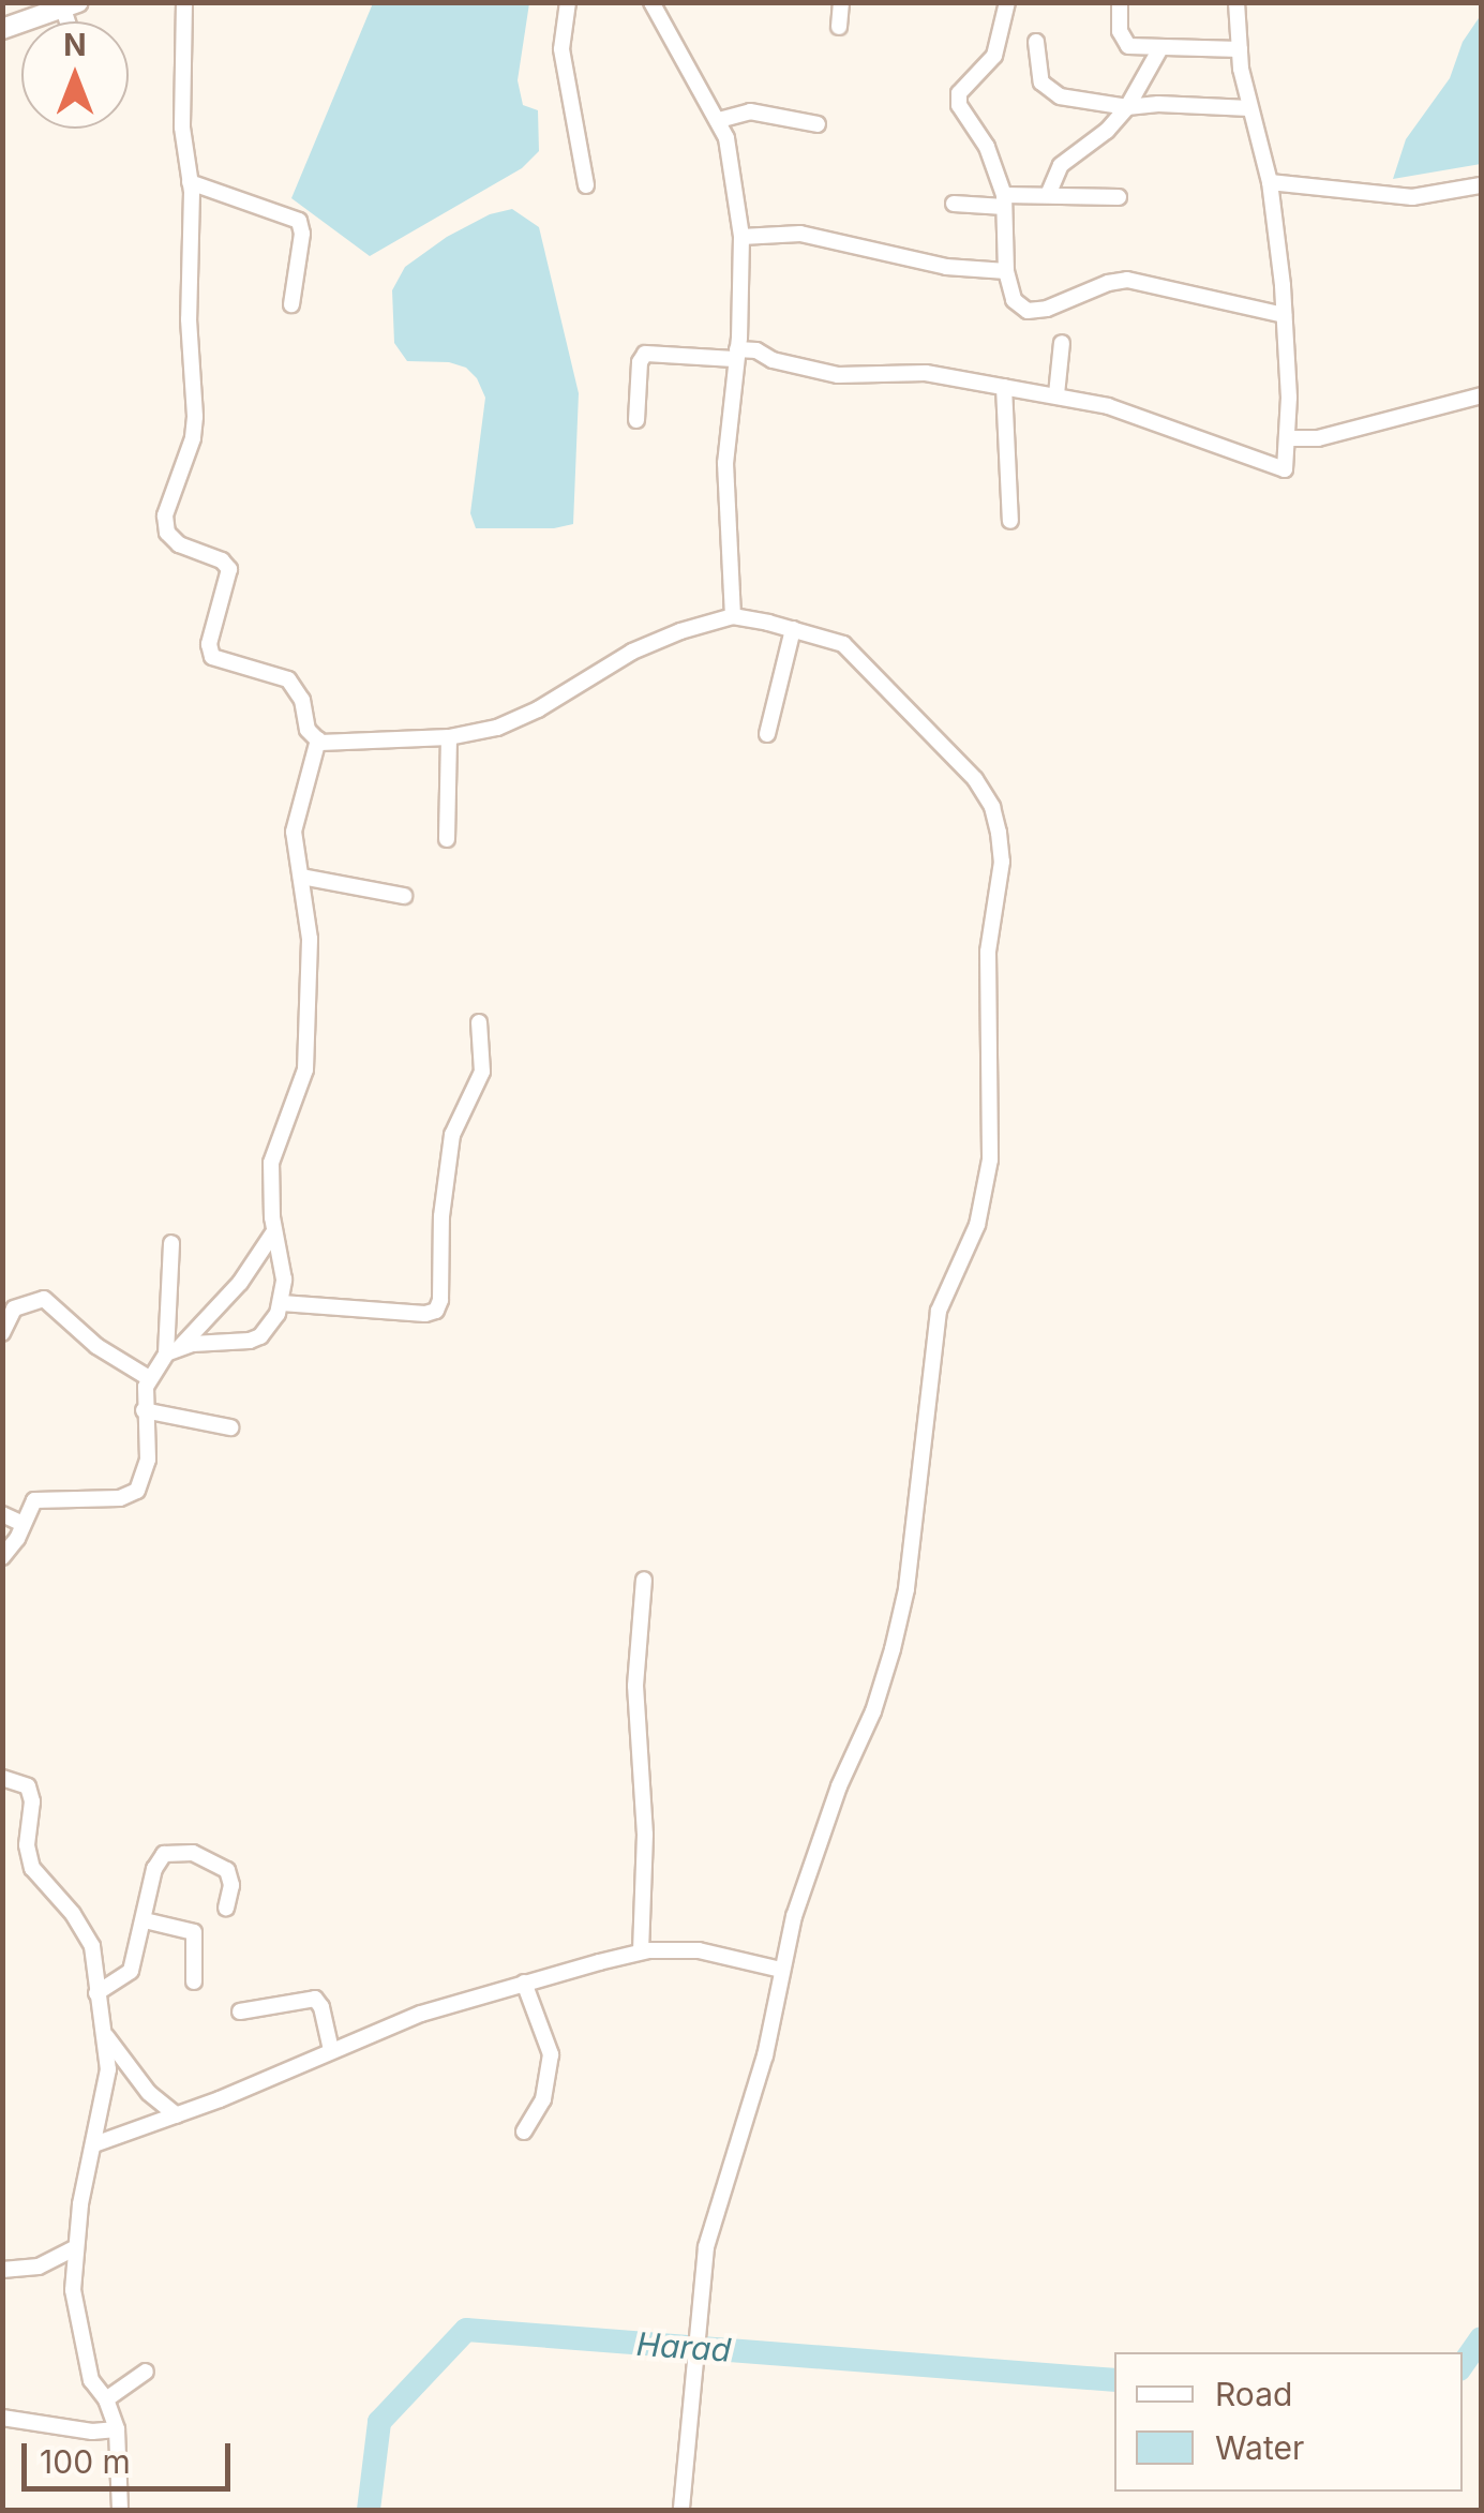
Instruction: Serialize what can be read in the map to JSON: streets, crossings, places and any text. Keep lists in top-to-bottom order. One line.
{"water":["Harad"],"legend":["Road","Water"],"scale_bar":"100 m","north":"top"}
